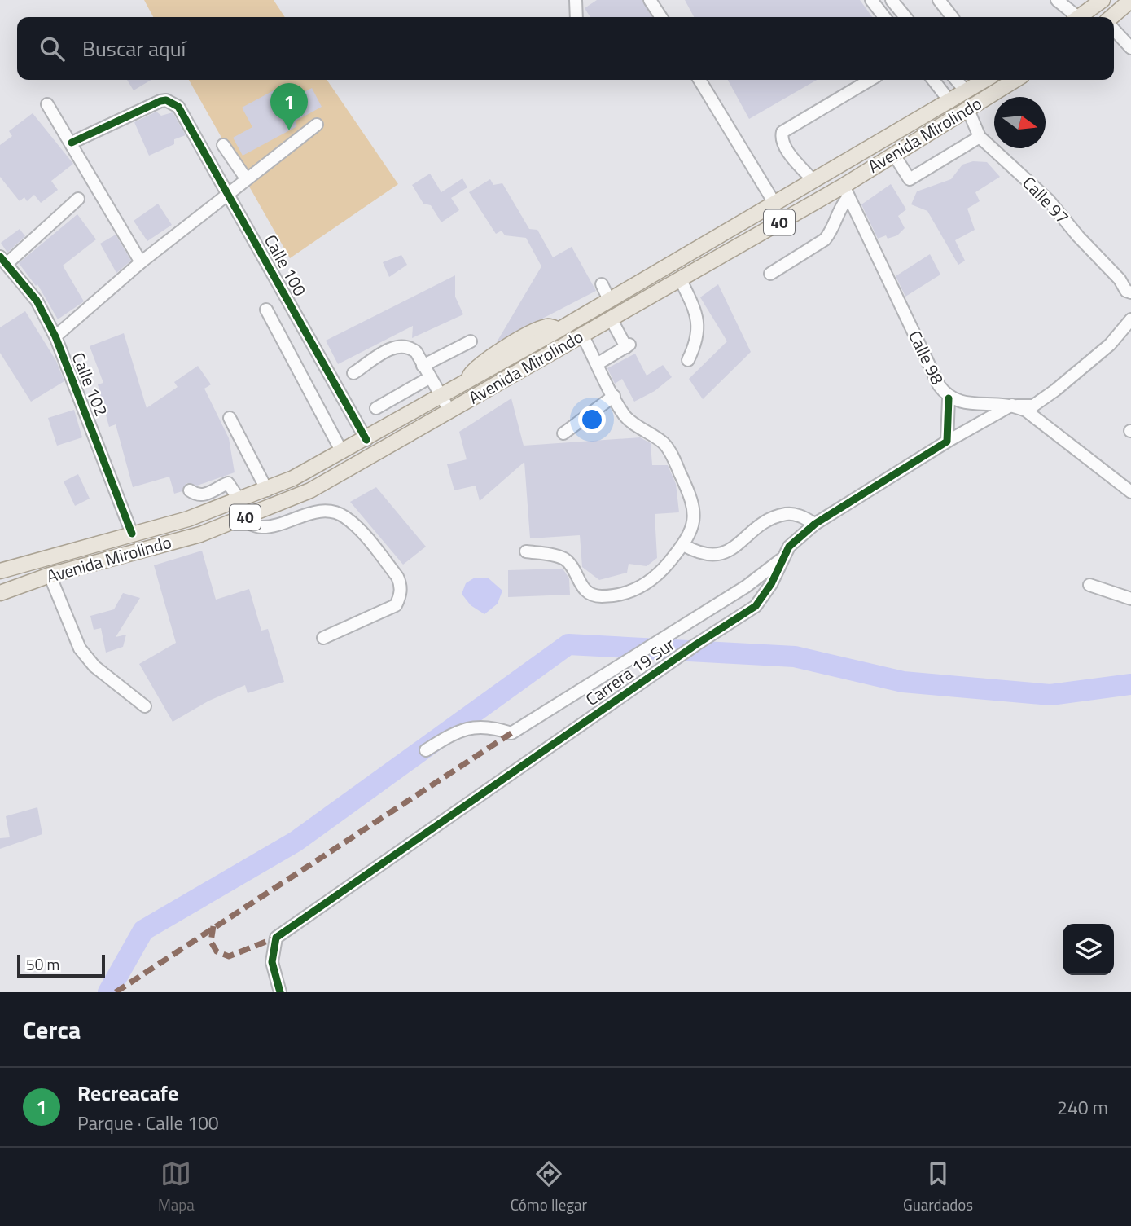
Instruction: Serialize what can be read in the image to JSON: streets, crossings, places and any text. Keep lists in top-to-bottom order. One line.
{"streets":{"main road":["Avenida Mirolindo","40"],"street":["Calle 97","Calle 100","Calle 98","Calle 102","Carrera 19 Sur"]},"crossings":[["Avenida Mirolindo","Calle 97"],["Avenida Mirolindo","Calle 100"],["Avenida Mirolindo","Calle 98"],["Avenida Mirolindo","Calle 102"],["Calle 98","Carrera 19 Sur"]],"scale_bar":"50 m","north":"right","page":{"search":"Buscar aquí","pins":"1","scale":"50 m","heading":"Cerca","list":[{"mark":"1","name":"Recreacafe","note":"Parque · Calle 100","value":"240 m"}],"nav":["Mapa","Cómo llegar","Guardados"]}}
